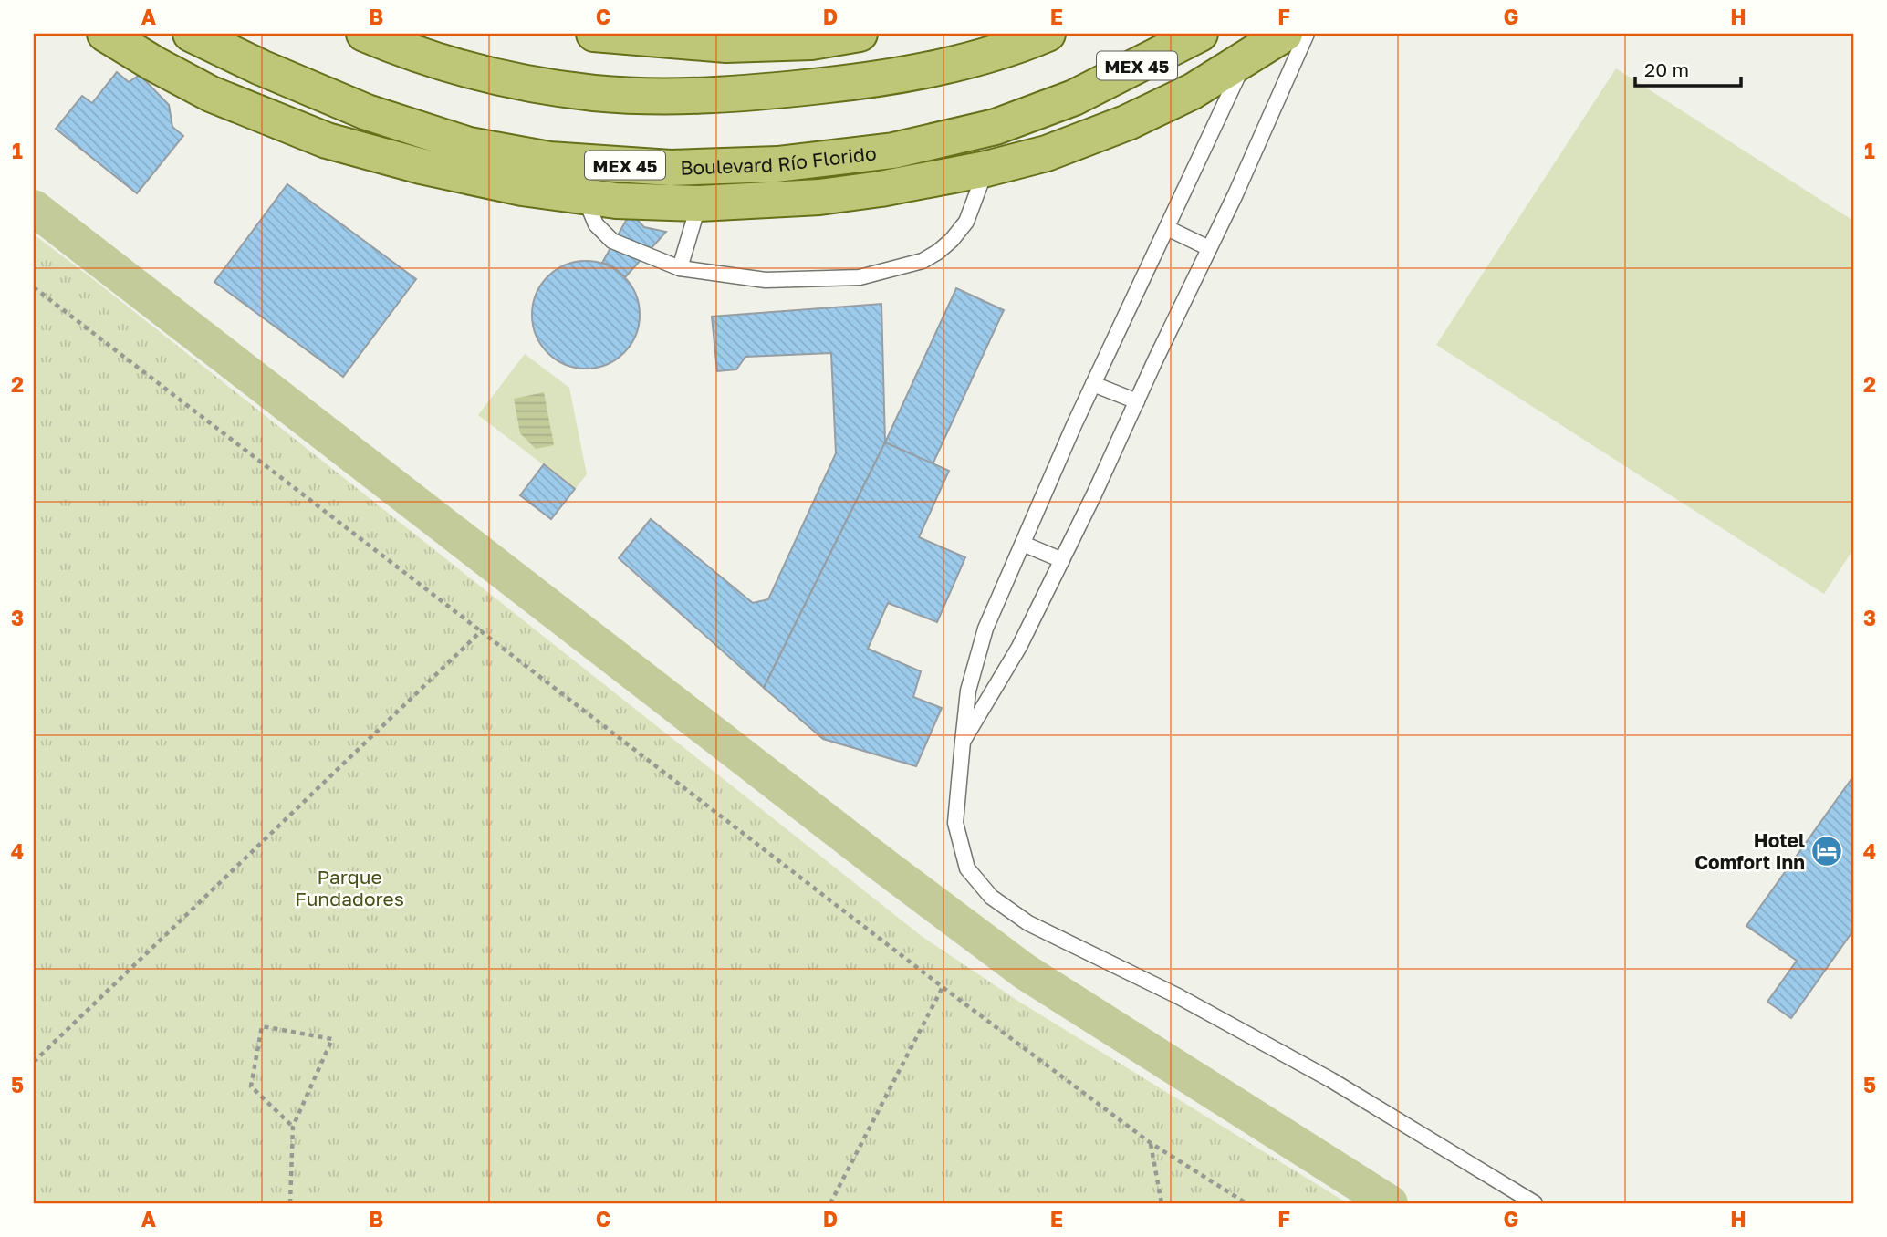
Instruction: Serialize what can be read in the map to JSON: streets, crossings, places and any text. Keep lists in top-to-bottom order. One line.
{"streets":{"main road":["MEX 45","Boulevard Río Florido"]},"parks":["Parque Fundadores"],"places":{"hotel":["Hotel Comfort Inn"]},"scale_bar":"20 m","grid":{"columns":["A","B","C","D","E","F","G","H"],"rows":["1","2","3","4","5"]}}
